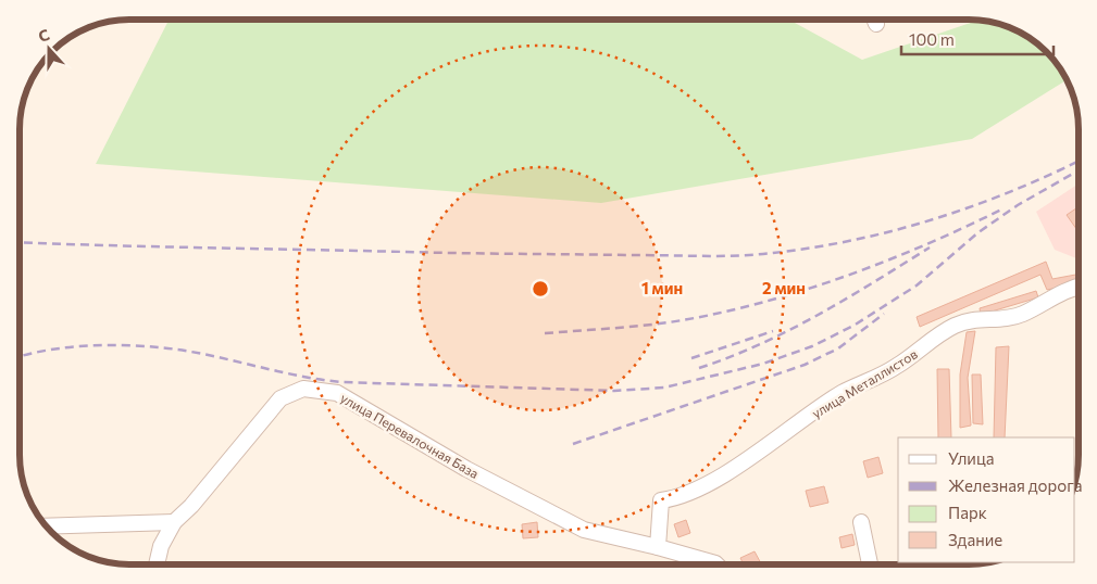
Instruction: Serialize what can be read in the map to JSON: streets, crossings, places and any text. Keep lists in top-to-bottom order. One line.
{"streets":{"street":["улица Металлистов","улица Перевалочная База"]},"crossings":[["улица Металлистов","улица Перевалочная База"]],"legend":["Улица","Железная дорога","Парк","Здание"],"scale_bar":"100 m","north":"top","rings":["1 мин","2 мин"]}
